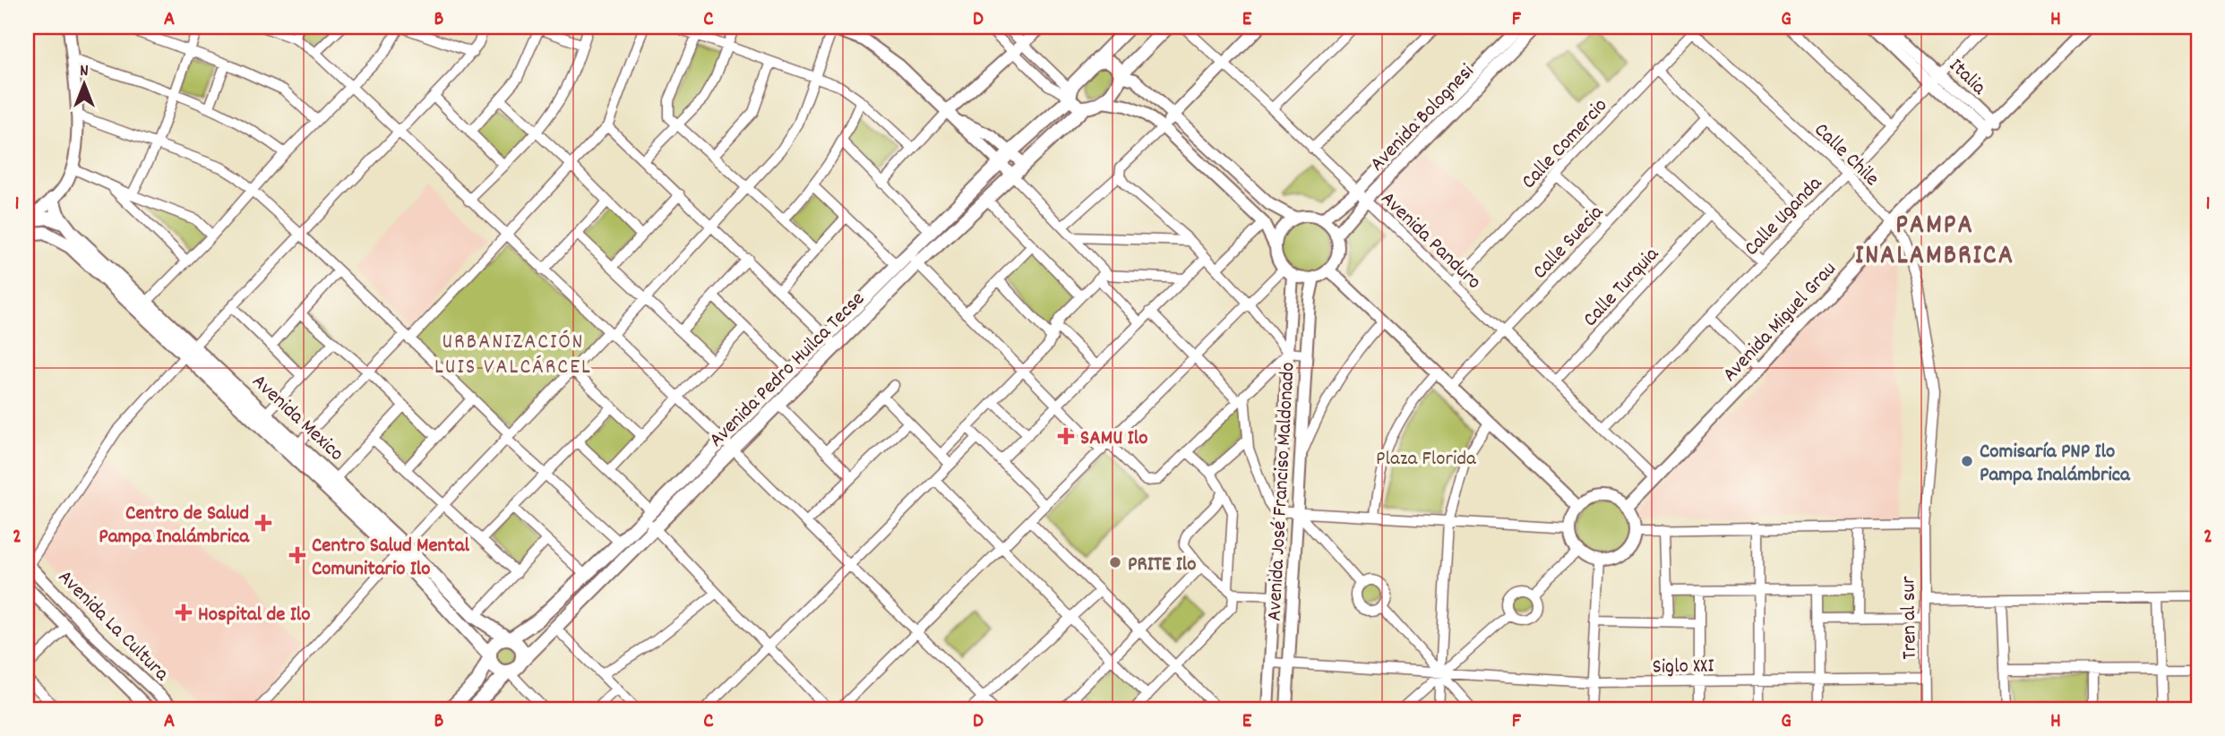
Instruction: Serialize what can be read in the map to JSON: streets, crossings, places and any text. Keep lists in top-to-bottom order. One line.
{"streets":{"main road":["Avenida Pedro Huilca Tecse","Avenida Mexico"],"street":["Italia","Avenida Bolognesi","Calle Comercio","Calle Chile","Calle Uganda","Avenida Panduro","Calle Suecia","Calle Turquia","Avenida Miguel Grau","Avenida José Franciso Maldonado","Tren al sur","Avenida La Cultura","Siglo XXI"]},"crossings":[["Italia","Calle Uganda"],["Italia","Avenida Miguel Grau"],["Avenida Bolognesi","Avenida Panduro"],["Avenida Bolognesi","Avenida José Franciso Maldonado"],["Calle Comercio","Calle Chile"],["Calle Comercio","Avenida Panduro"],["Calle Chile","Calle Uganda"],["Calle Chile","Avenida Miguel Grau"],["Calle Chile","Tren al sur"],["Calle Uganda","Avenida Panduro"],["Avenida Panduro","Calle Suecia"],["Avenida Panduro","Calle Turquia"],["Avenida Panduro","Avenida Miguel Grau"],["Avenida Pedro Huilca Tecse","Avenida Mexico"],["Avenida José Franciso Maldonado","Siglo XXI"],["Tren al sur","Siglo XXI"]],"districts":["PAMPA INALAMBRICA","URBANIZACIÓN LUIS VALCÁRCEL"],"parks":["Plaza Florida"],"places":{"health":["SAMU Ilo","Centro de Salud Pampa Inalámbrica","Centro Salud Mental Comunitario Ilo","Hospital de Ilo"],"other":["Comisaría PNP Ilo Pampa Inalámbrica","PRITE Ilo"]},"north":"top","grid":{"columns":["A","B","C","D","E","F","G","H"],"rows":["1","2"]}}
